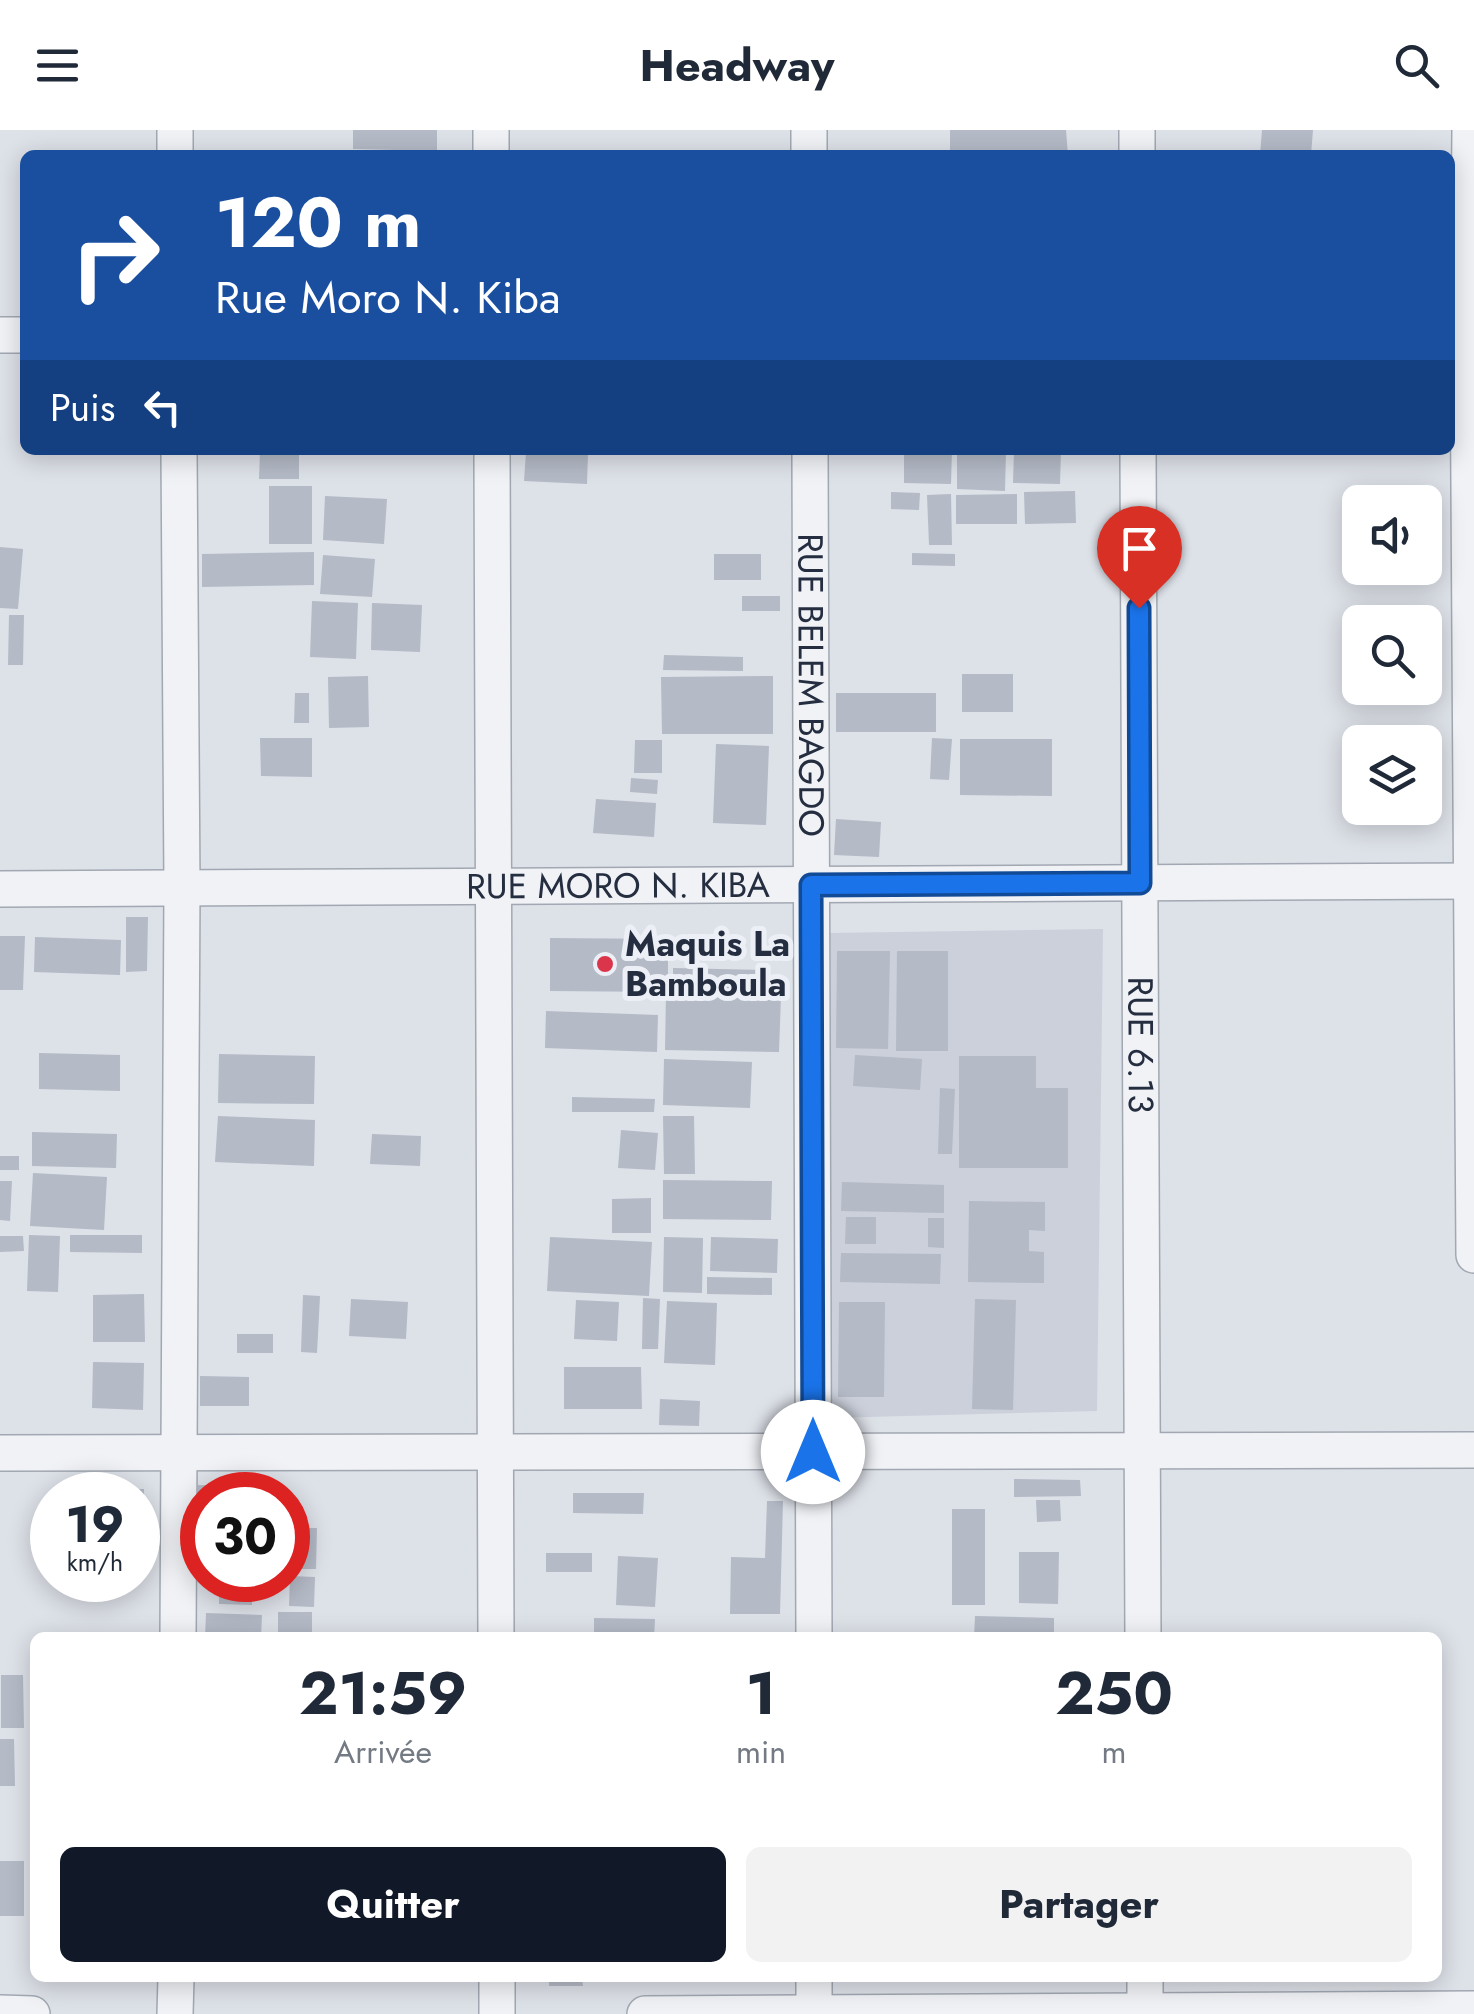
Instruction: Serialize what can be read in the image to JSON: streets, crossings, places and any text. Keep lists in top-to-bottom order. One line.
{"streets":{"street":["RUE BELEM BAGDO","RUE MORO N. KIBA","RUE 6.13"]},"crossings":[["RUE BELEM BAGDO","RUE MORO N. KIBA"],["RUE MORO N. KIBA","RUE 6.13"]],"places":["Maquis La Bamboula"],"page":{"header":"Headway","turn":["120 m","Rue Moro N. Kiba"],"then":"Puis","speed":"19 km/h","limit":"30","eta":["21:59","Arrivée","1","min","250","m"],"buttons":["Quitter","Partager"]}}
